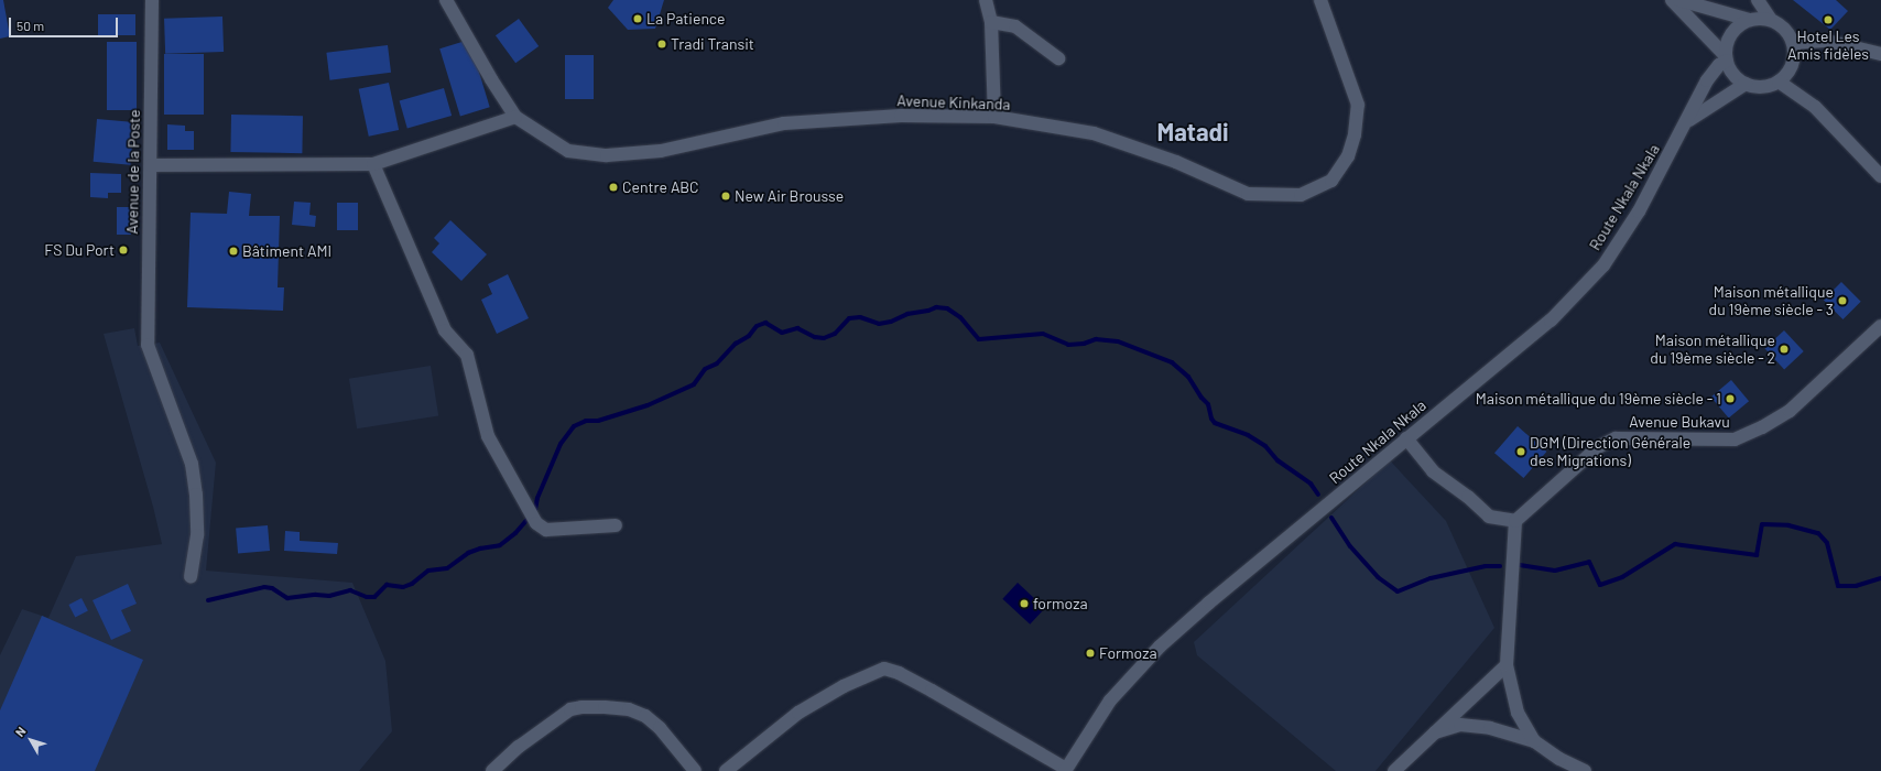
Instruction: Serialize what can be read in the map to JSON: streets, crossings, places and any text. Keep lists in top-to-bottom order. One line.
{"streets":{"street":["Avenue Kinkanda","Avenue de la Poste","Route Nkala Nkala","Avenue Bukavu"]},"districts":["Matadi"],"places":["La Patience","Hotel Les Amis fidèles","Tradi Transit","Centre ABC","New Air Brousse","FS Du Port","Bâtiment AMI","Maison métallique du 19ème siècle - 3","Maison métallique du 19ème siècle - 2","Maison métallique du 19ème siècle - 1","DGM (Direction Générale des Migrations)","formoza","Formoza"],"scale_bar":"50 m","north":"top left"}
